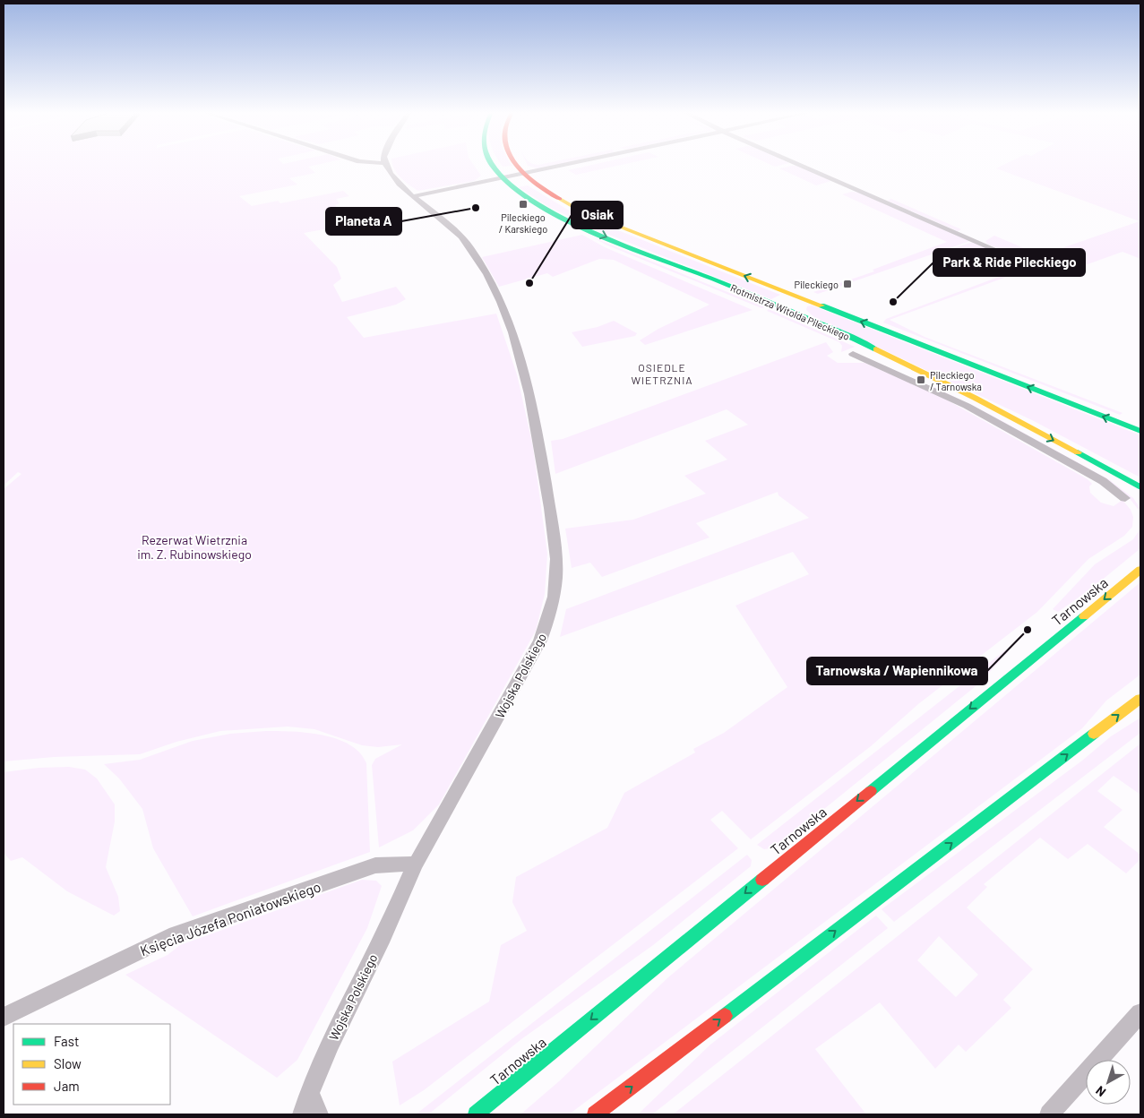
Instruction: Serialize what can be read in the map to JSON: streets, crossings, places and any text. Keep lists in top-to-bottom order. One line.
{"streets":{"main road":["Rotmistrza Witolda Pileckiego","Tarnowska"],"street":["Wojska Polskiego","Księcia Józefa Poniatowskiego"]},"crossings":[["Wojska Polskiego","Księcia Józefa Poniatowskiego"]],"districts":["OSIEDLE WIETRZNIA"],"parks":["Rezerwat Wietrznia im. Z. Rubinowskiego"],"places":{"transit":["Pileckiego / Karskiego","Pileckiego","Pileckiego / Tarnowska"],"other":["Planeta A","Osiak","Park & Ride Pileckiego","Tarnowska / Wapiennikowa"]},"legend":["Fast","Slow","Jam"],"north":"bottom left"}
